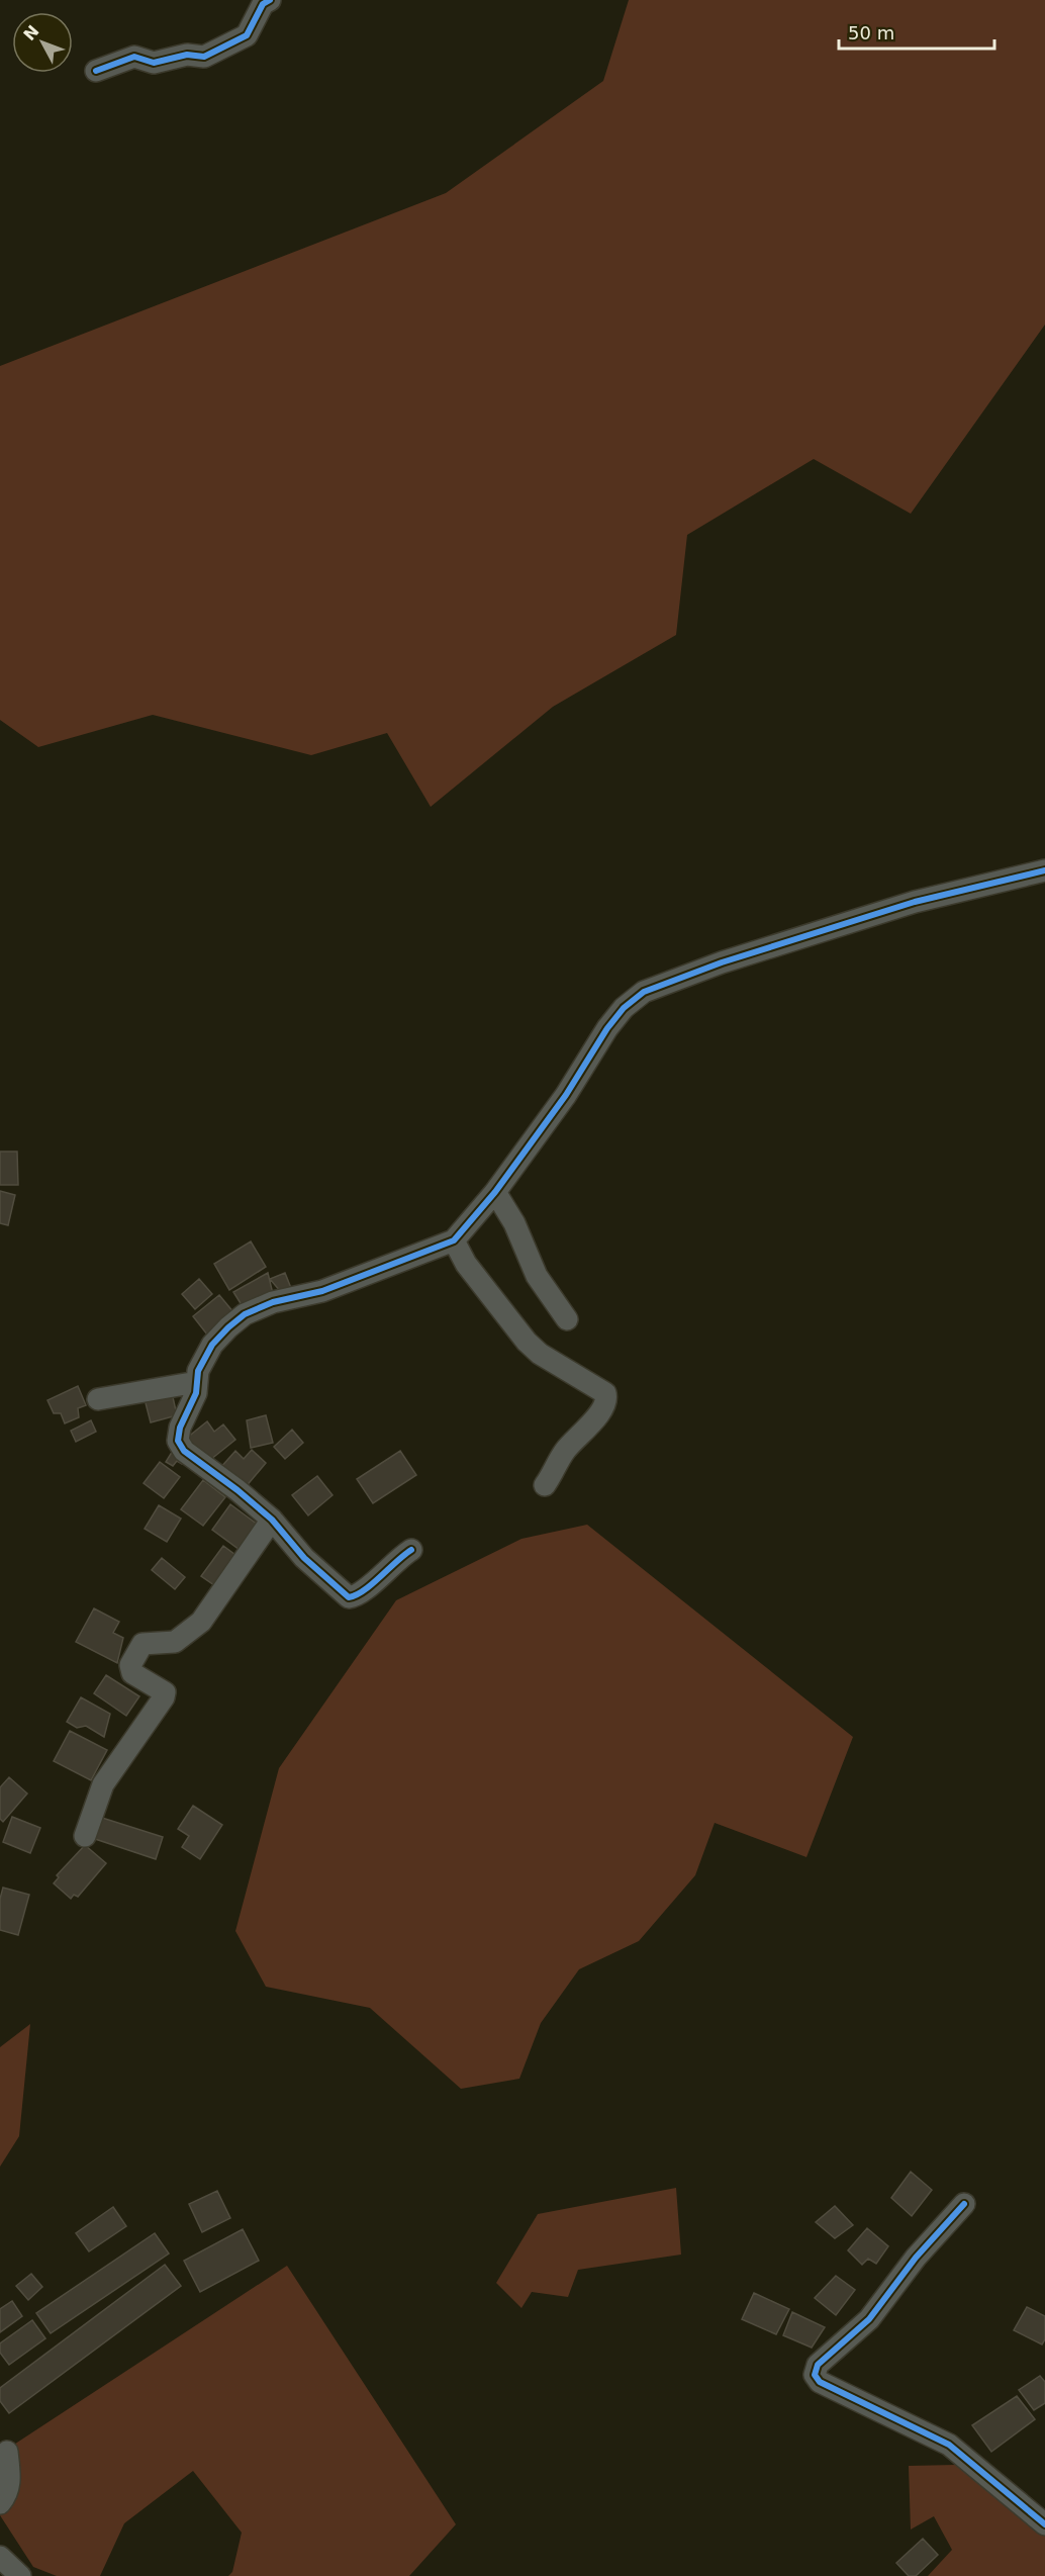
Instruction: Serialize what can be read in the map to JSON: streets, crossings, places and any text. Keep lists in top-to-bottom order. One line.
{"scale_bar":"50 m","north":"top left"}
